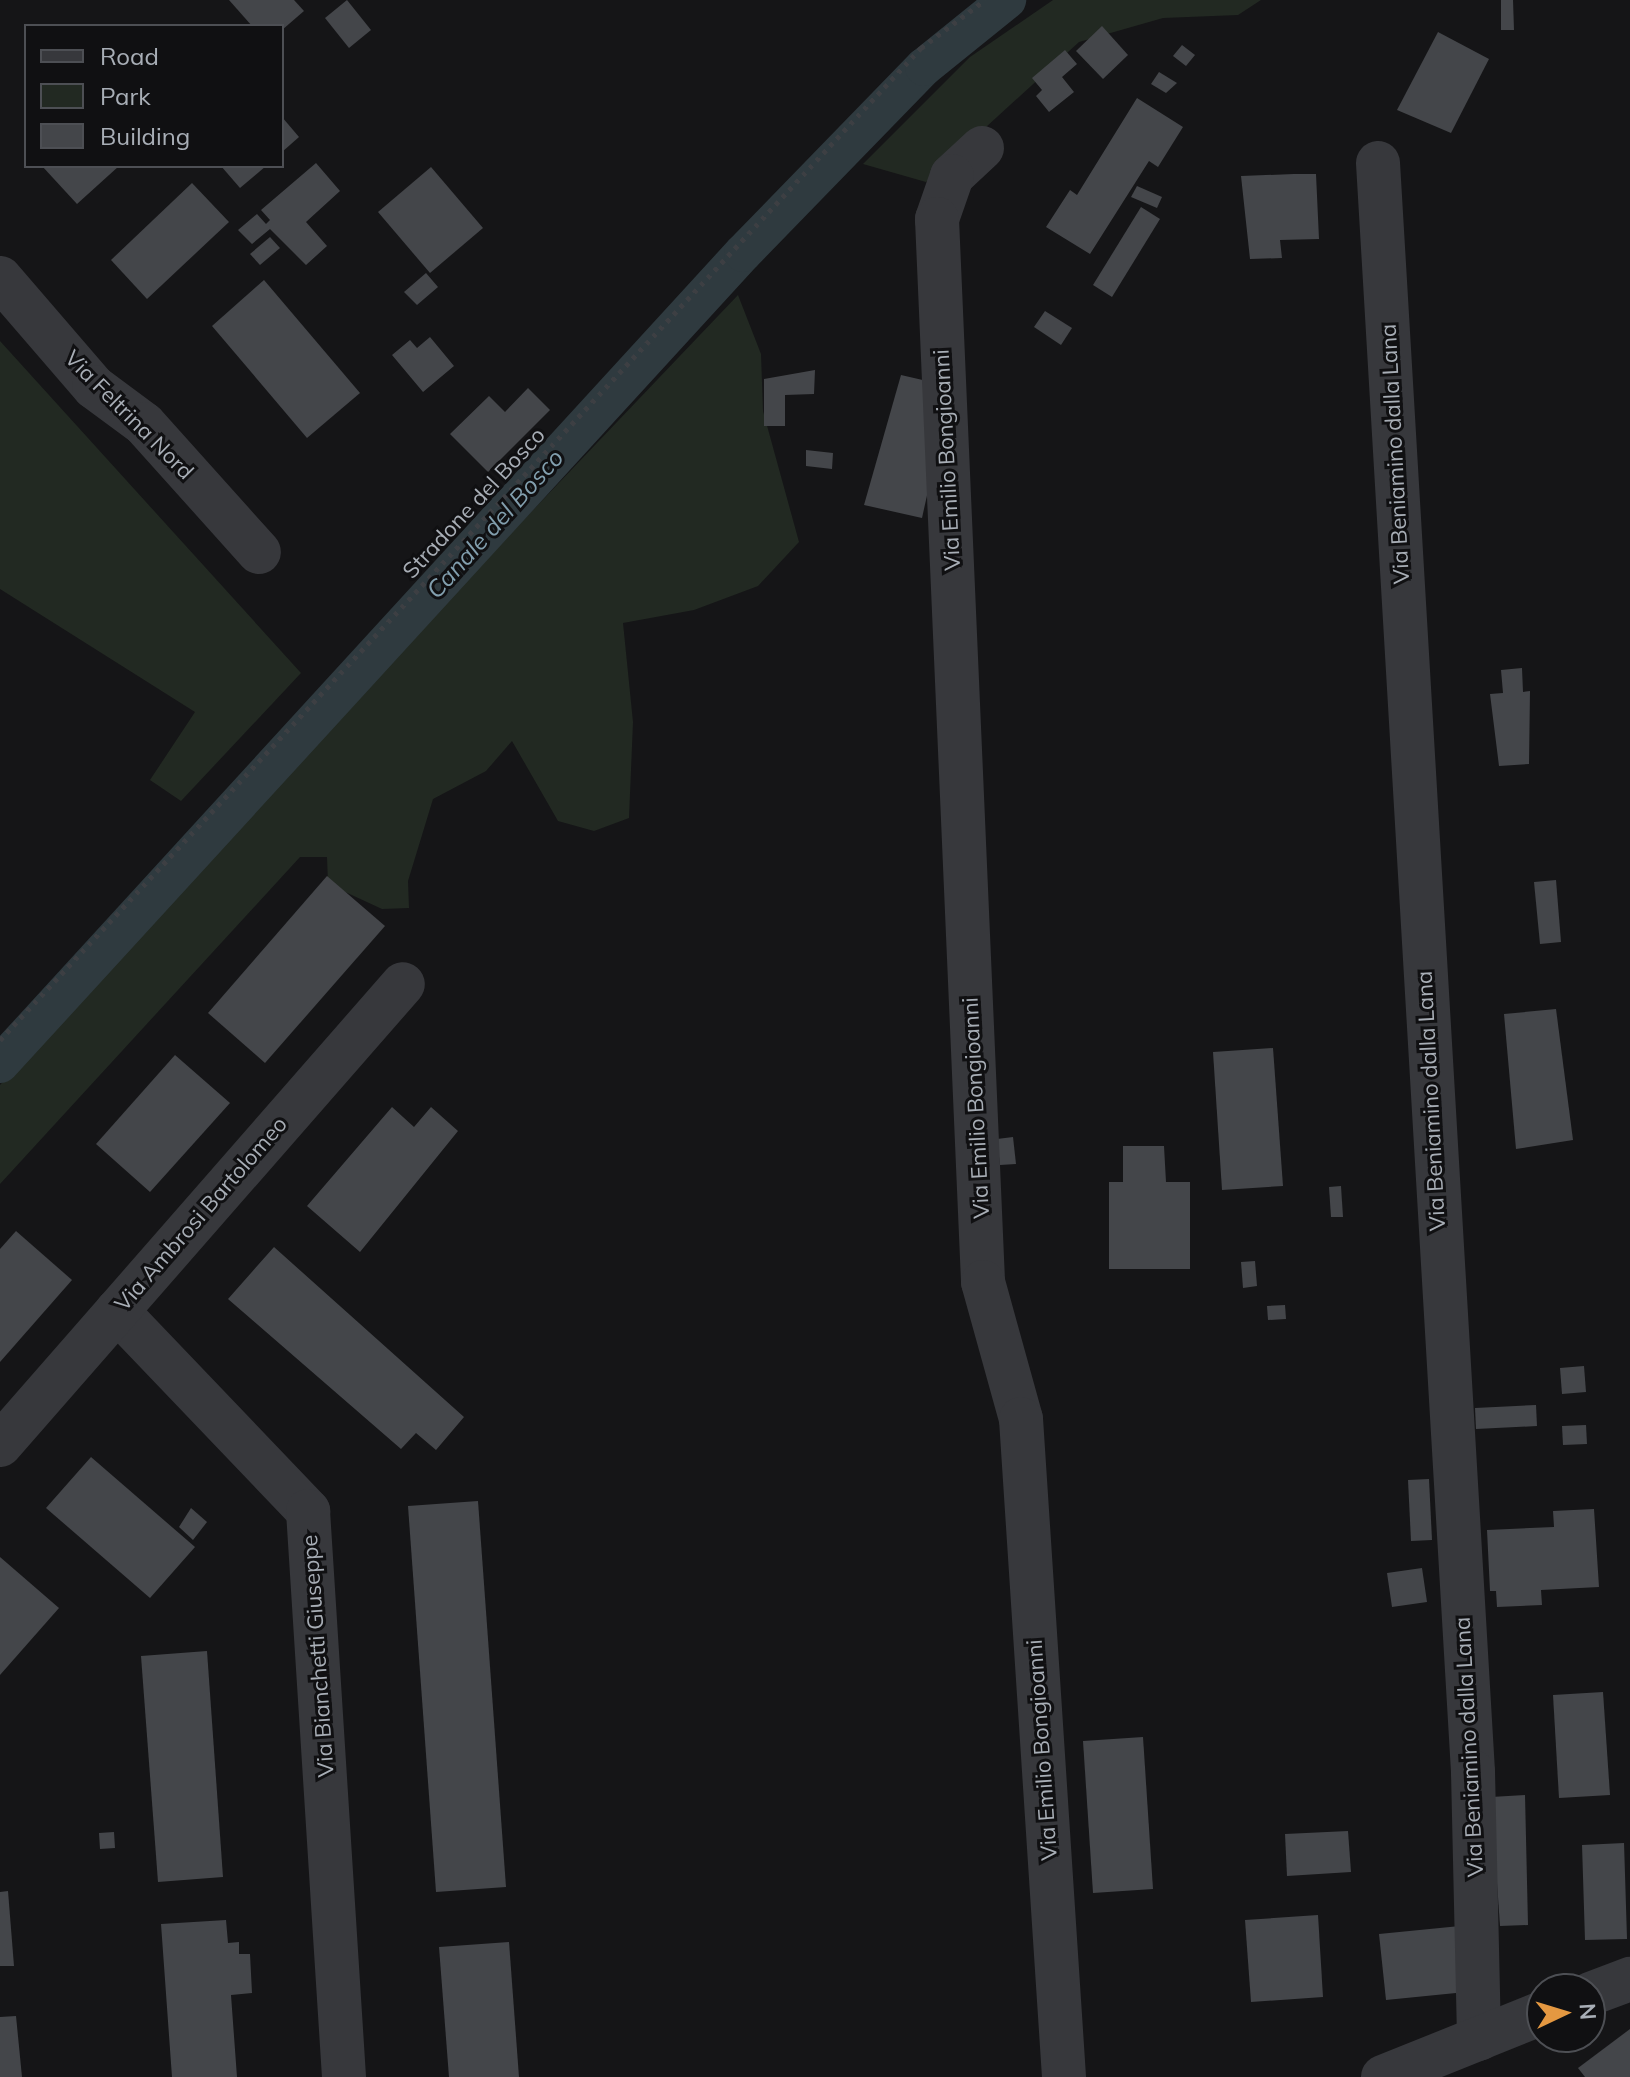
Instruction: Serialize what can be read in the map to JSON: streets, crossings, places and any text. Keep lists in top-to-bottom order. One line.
{"streets":{"street":["Via Feltrina Nord","Via Beniamino dalla Lana","Via Emilio Bongioanni","Via Ambrosi Bartolomeo","Via Bianchetti Giuseppe"],"path":["Stradone del Bosco"]},"crossings":[["Via Ambrosi Bartolomeo","Via Bianchetti Giuseppe"]],"water":["Canale del Bosco"],"legend":["Road","Park","Building"],"north":"right"}
